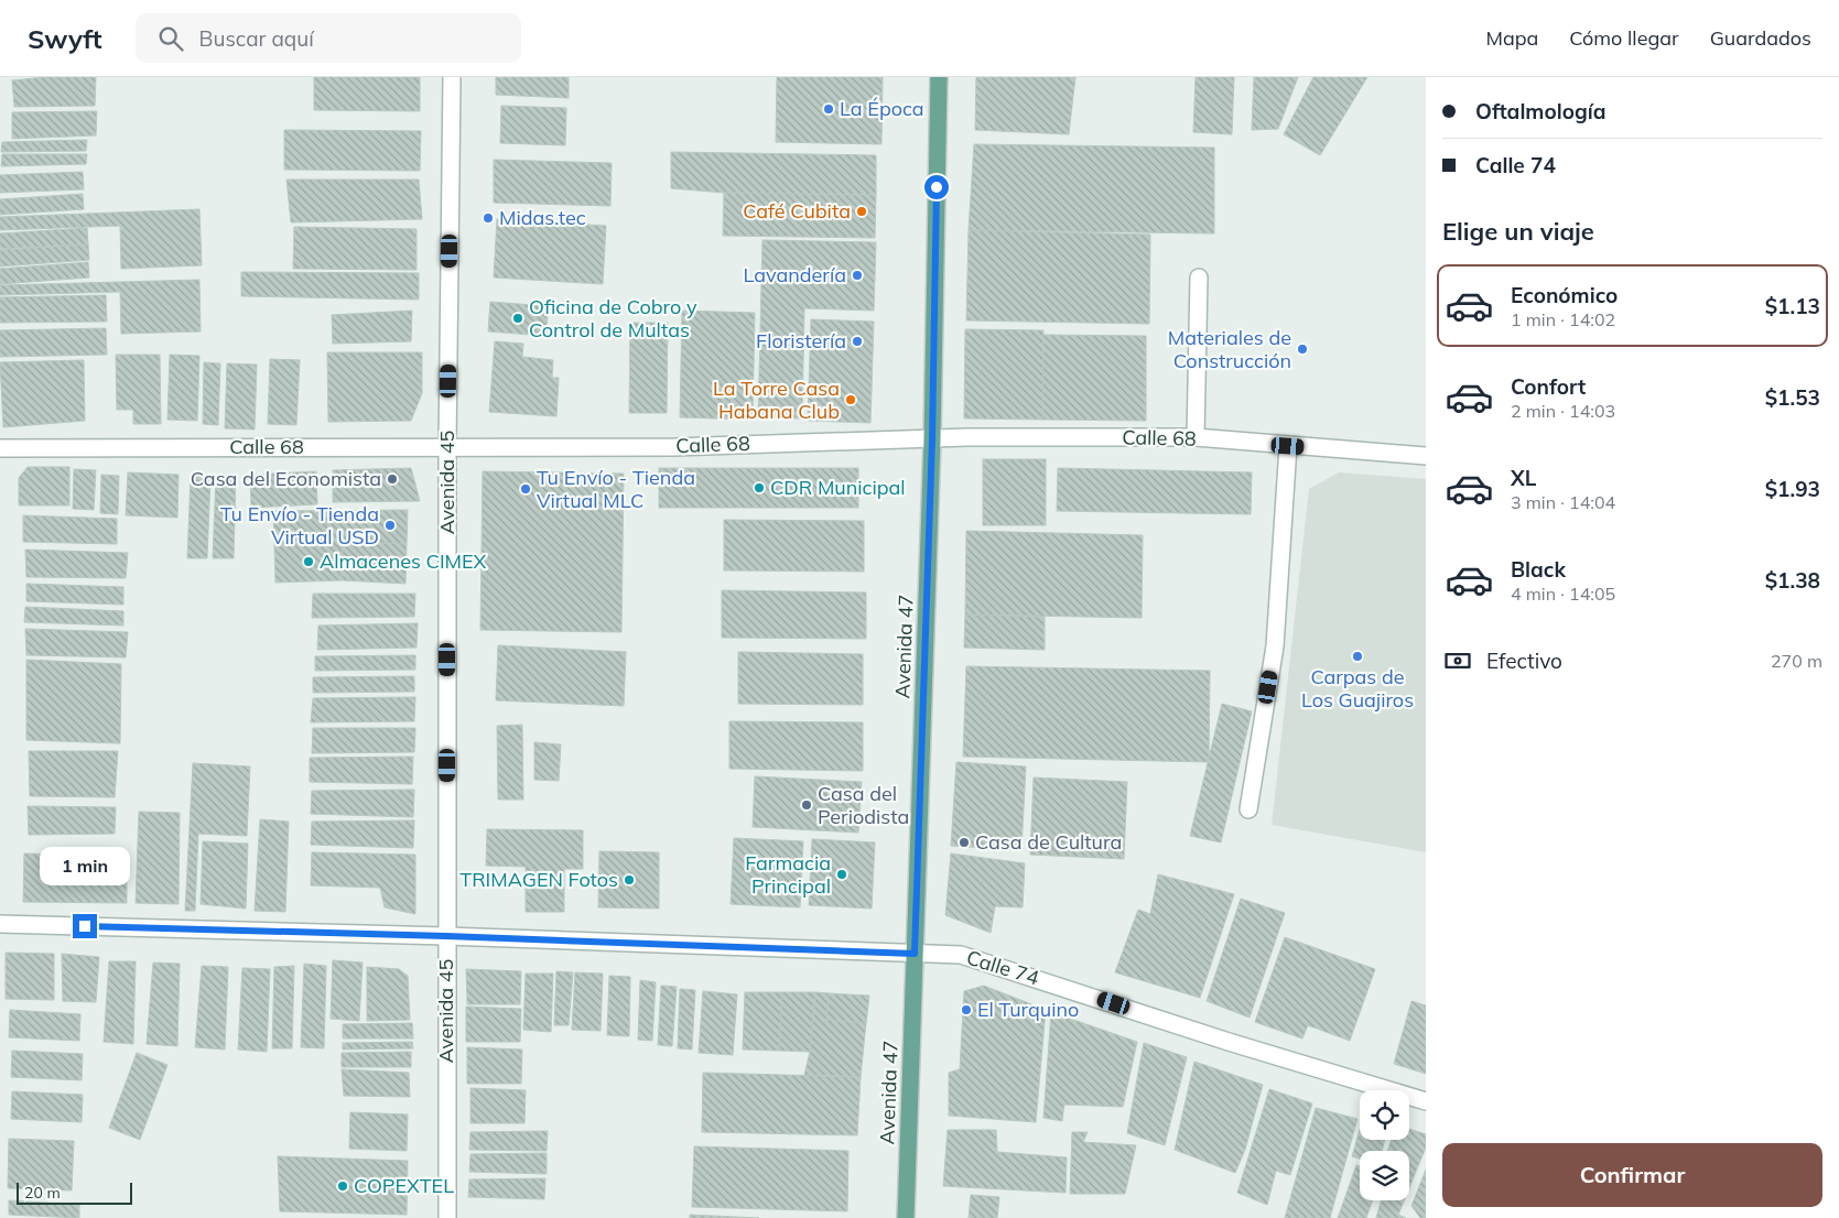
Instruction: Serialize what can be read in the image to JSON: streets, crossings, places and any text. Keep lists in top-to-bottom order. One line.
{"streets":{"main road":["Avenida 47"],"street":["Calle 68","Avenida 45","Calle 74"]},"crossings":[["Calle 68","Avenida 45"],["Calle 68","Avenida 47"],["Avenida 45","Calle 74"],["Avenida 47","Calle 74"]],"places":["La Época","Café Cubita","Midas.tec","Lavandería","Oficina de Cobro y Control de Multas","Floristería","Materiales de Construcción","La Torre Casa Habana Club","Casa del Economista","CDR Municipal","Tu Envío - Tienda Virtual MLC","Tu Envío - Tienda Virtual USD","Almacenes CIMEX","Carpas de Los Guajiros","Casa del Periodista","Casa de Cultura","Farmacia Principal","TRIMAGEN Fotos","El Turquino","COPEXTEL"],"scale_bar":"20 m","page":{"header":"Swyft","search":"Buscar aquí","nav":["Mapa","Cómo llegar","Guardados"],"banner":["Oftalmología","Calle 74"],"heading":"Elige un viaje","list":[{"name":"Económico","note":"1 min · 14:02","value":"$1.13"},{"name":"Confort","note":"2 min · 14:03","value":"$1.53"},{"name":"XL","note":"3 min · 14:04","value":"$1.93"},{"name":"Black","note":"4 min · 14:05","value":"$1.38"}],"pay":["Efectivo","270 m"],"bubble":"1 min","buttons":"Confirmar","scale":"20 m"}}
